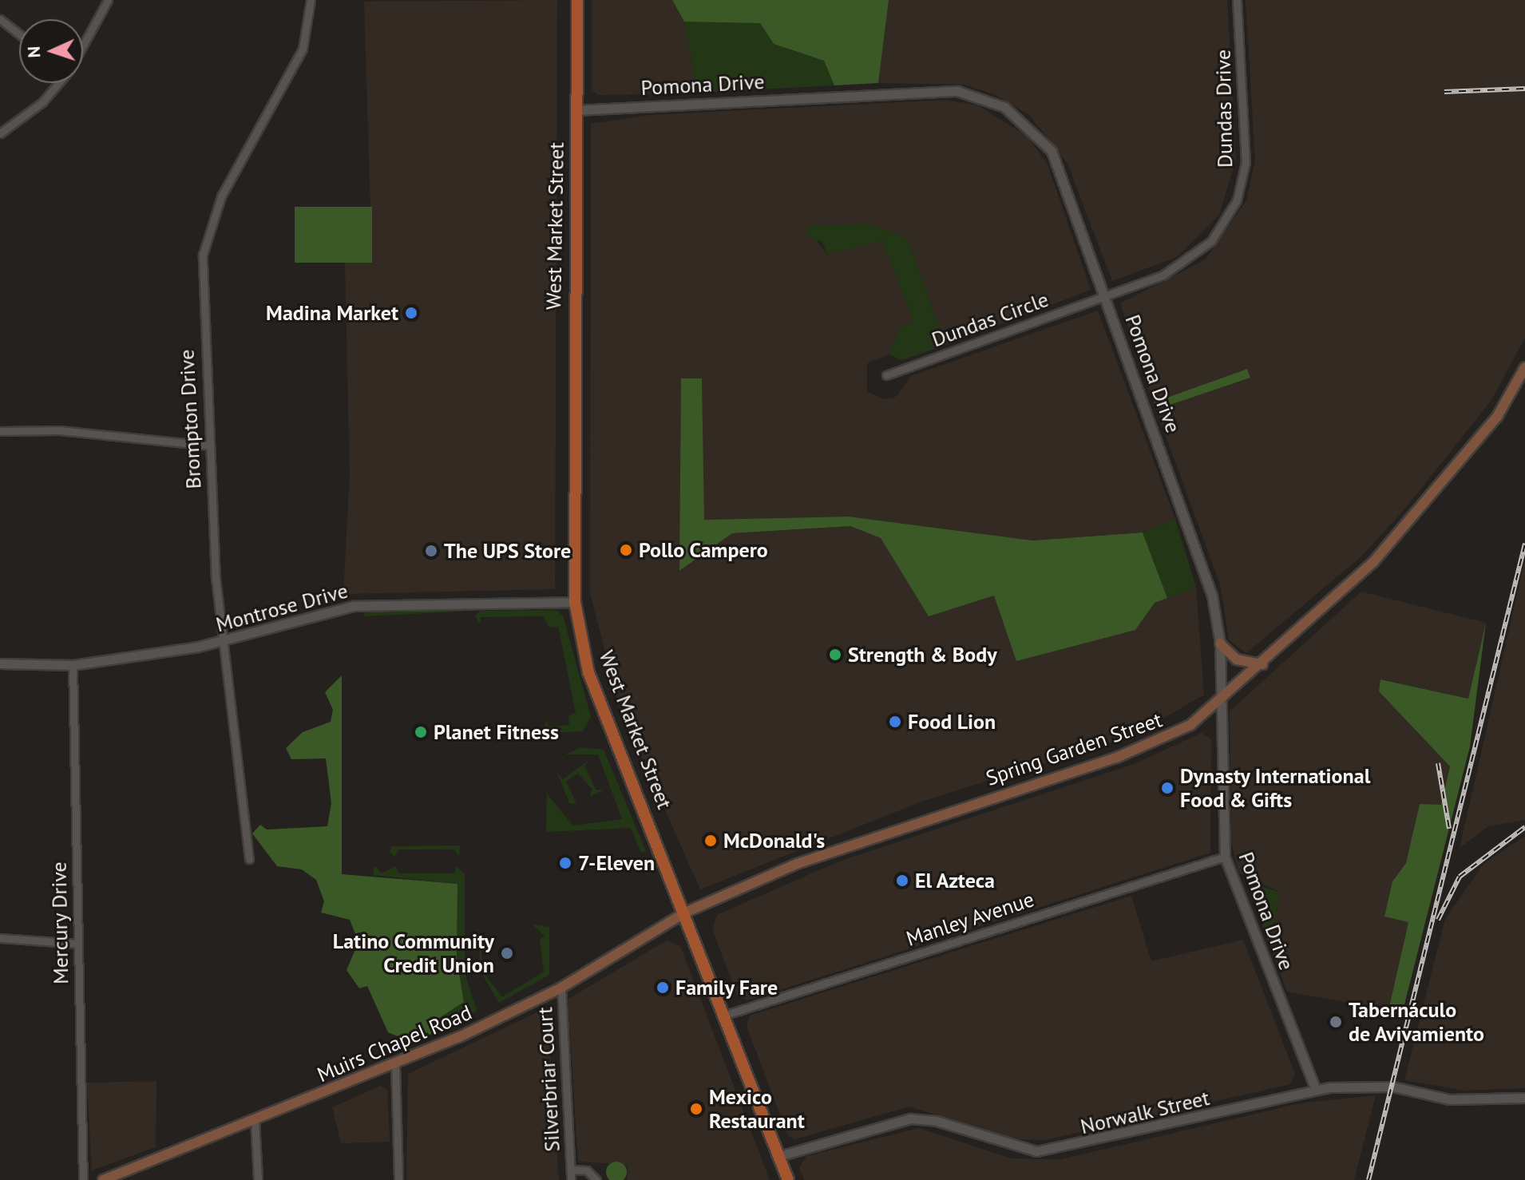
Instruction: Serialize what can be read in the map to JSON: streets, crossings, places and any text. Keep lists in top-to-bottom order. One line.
{"streets":{"main road":["West Market Street","Spring Garden Street","Muirs Chapel Road"],"street":["Pomona Drive","Dundas Drive","Dundas Circle","Brompton Drive","Montrose Drive","Manley Avenue","Mercury Drive","Silverbriar Court","Norwalk Street"]},"crossings":[["Pomona Drive","Dundas Drive"],["Pomona Drive","West Market Street"],["Pomona Drive","Dundas Circle"],["Pomona Drive","Spring Garden Street"],["Pomona Drive","Manley Avenue"],["Pomona Drive","Norwalk Street"],["Dundas Drive","Dundas Circle"],["West Market Street","Montrose Drive"],["West Market Street","Spring Garden Street"],["West Market Street","Manley Avenue"],["West Market Street","Muirs Chapel Road"],["West Market Street","Norwalk Street"],["Brompton Drive","Montrose Drive"],["Montrose Drive","Mercury Drive"],["Spring Garden Street","Muirs Chapel Road"],["Muirs Chapel Road","Silverbriar Court"]],"places":["Madina Market","Pollo Campero","The UPS Store","Strength & Body","Food Lion","Planet Fitness","Dynasty International Food & Gifts","McDonald's","7-Eleven","El Azteca","Latino Community Credit Union","Family Fare","Tabernáculo de Avivamiento","Mexico Restaurant"],"north":"left"}
